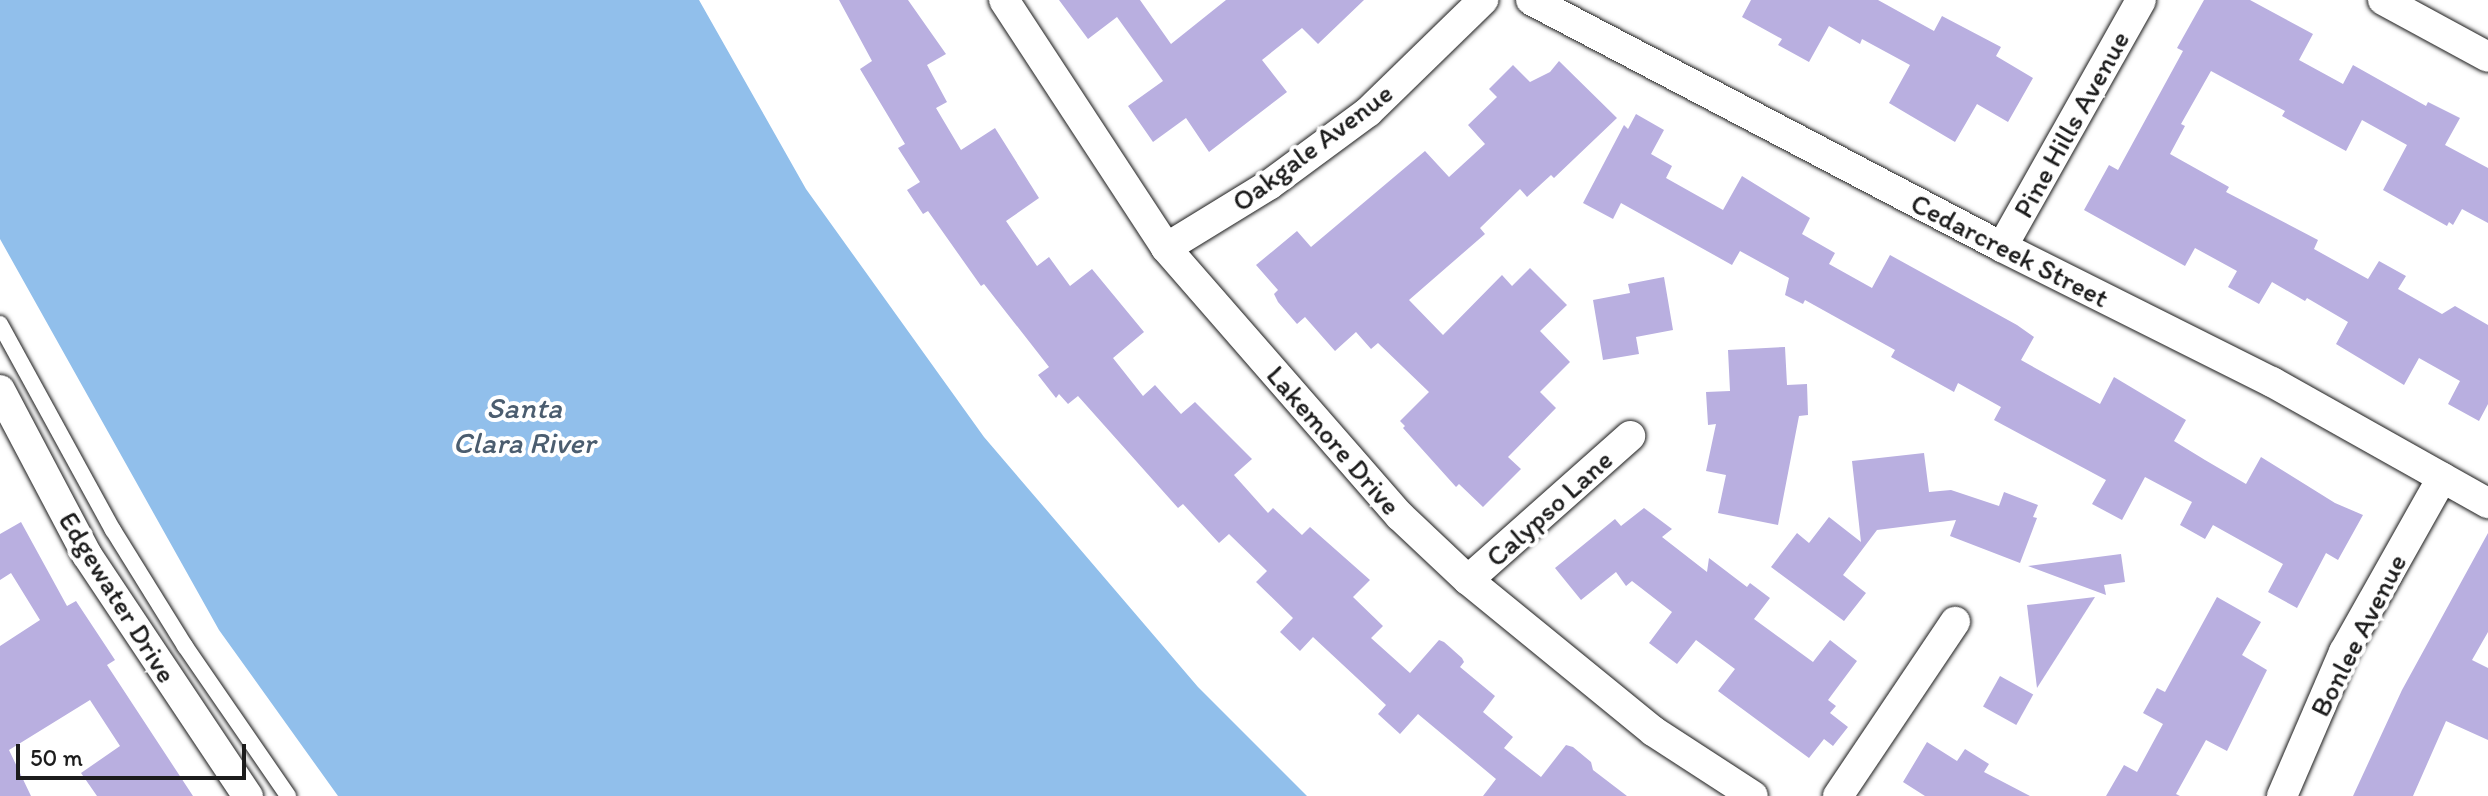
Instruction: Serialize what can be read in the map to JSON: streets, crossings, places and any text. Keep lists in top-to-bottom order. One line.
{"streets":{"street":["Pine Hills Avenue","Oakgale Avenue","Cedarcreek Street","Lakemore Drive","Calypso Lane","Edgewater Drive","Bonlee Avenue"]},"crossings":[["Pine Hills Avenue","Cedarcreek Street"],["Oakgale Avenue","Lakemore Drive"],["Cedarcreek Street","Bonlee Avenue"],["Lakemore Drive","Calypso Lane"]],"water":["Santa Clara River"],"scale_bar":"50 m"}
